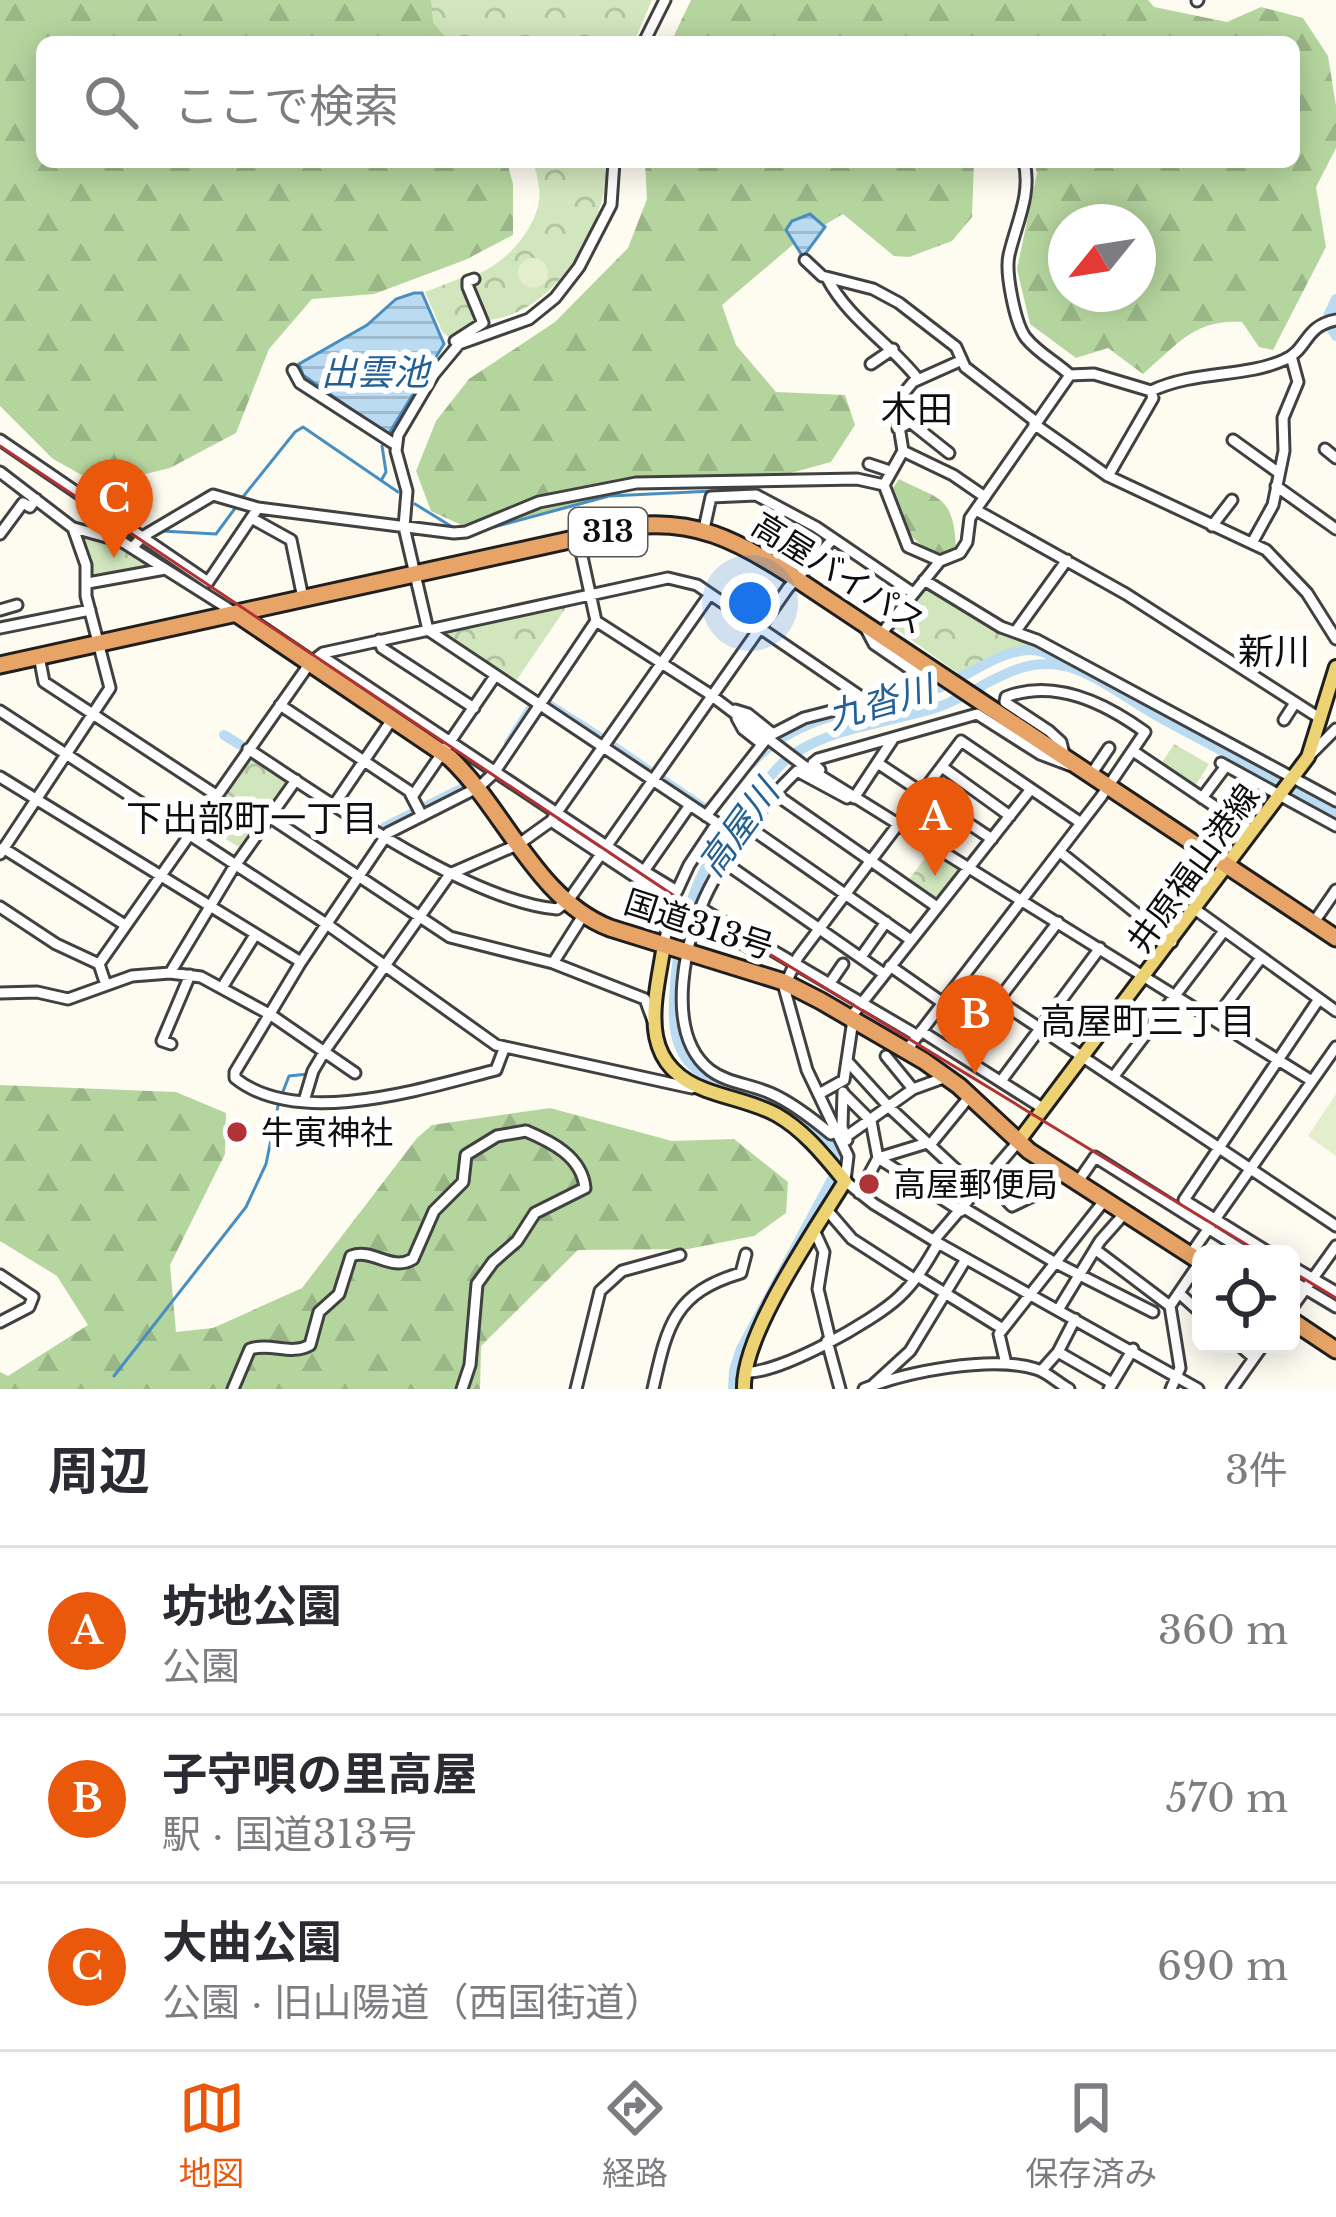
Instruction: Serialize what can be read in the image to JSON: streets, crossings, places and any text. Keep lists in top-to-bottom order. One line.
{"streets":{"highway":["313","高屋バイパス","国道313号"],"main road":["井原福山港線"]},"crossings":[["313","高屋バイパス"],["313","国道313号"],["高屋バイパス","井原福山港線"],["高屋バイパス","国道313号"],["井原福山港線","国道313号"]],"districts":["木田","新川","下出部町一丁目","高屋町三丁目"],"water":["出雲池","九沓川","高屋川"],"places":["牛寅神社","高屋郵便局"],"north":"bottom left","page":{"search":"ここで検索","pins":["C","A","B"],"heading":["周辺","3件"],"list":[{"mark":"A","name":"坊地公園","note":"公園","value":"360 m"},{"mark":"B","name":"子守唄の里高屋","note":"駅 · 国道313号","value":"570 m"},{"mark":"C","name":"大曲公園","note":"公園 · 旧山陽道（西国街道）","value":"690 m"}],"nav":["地図","経路","保存済み"]}}
